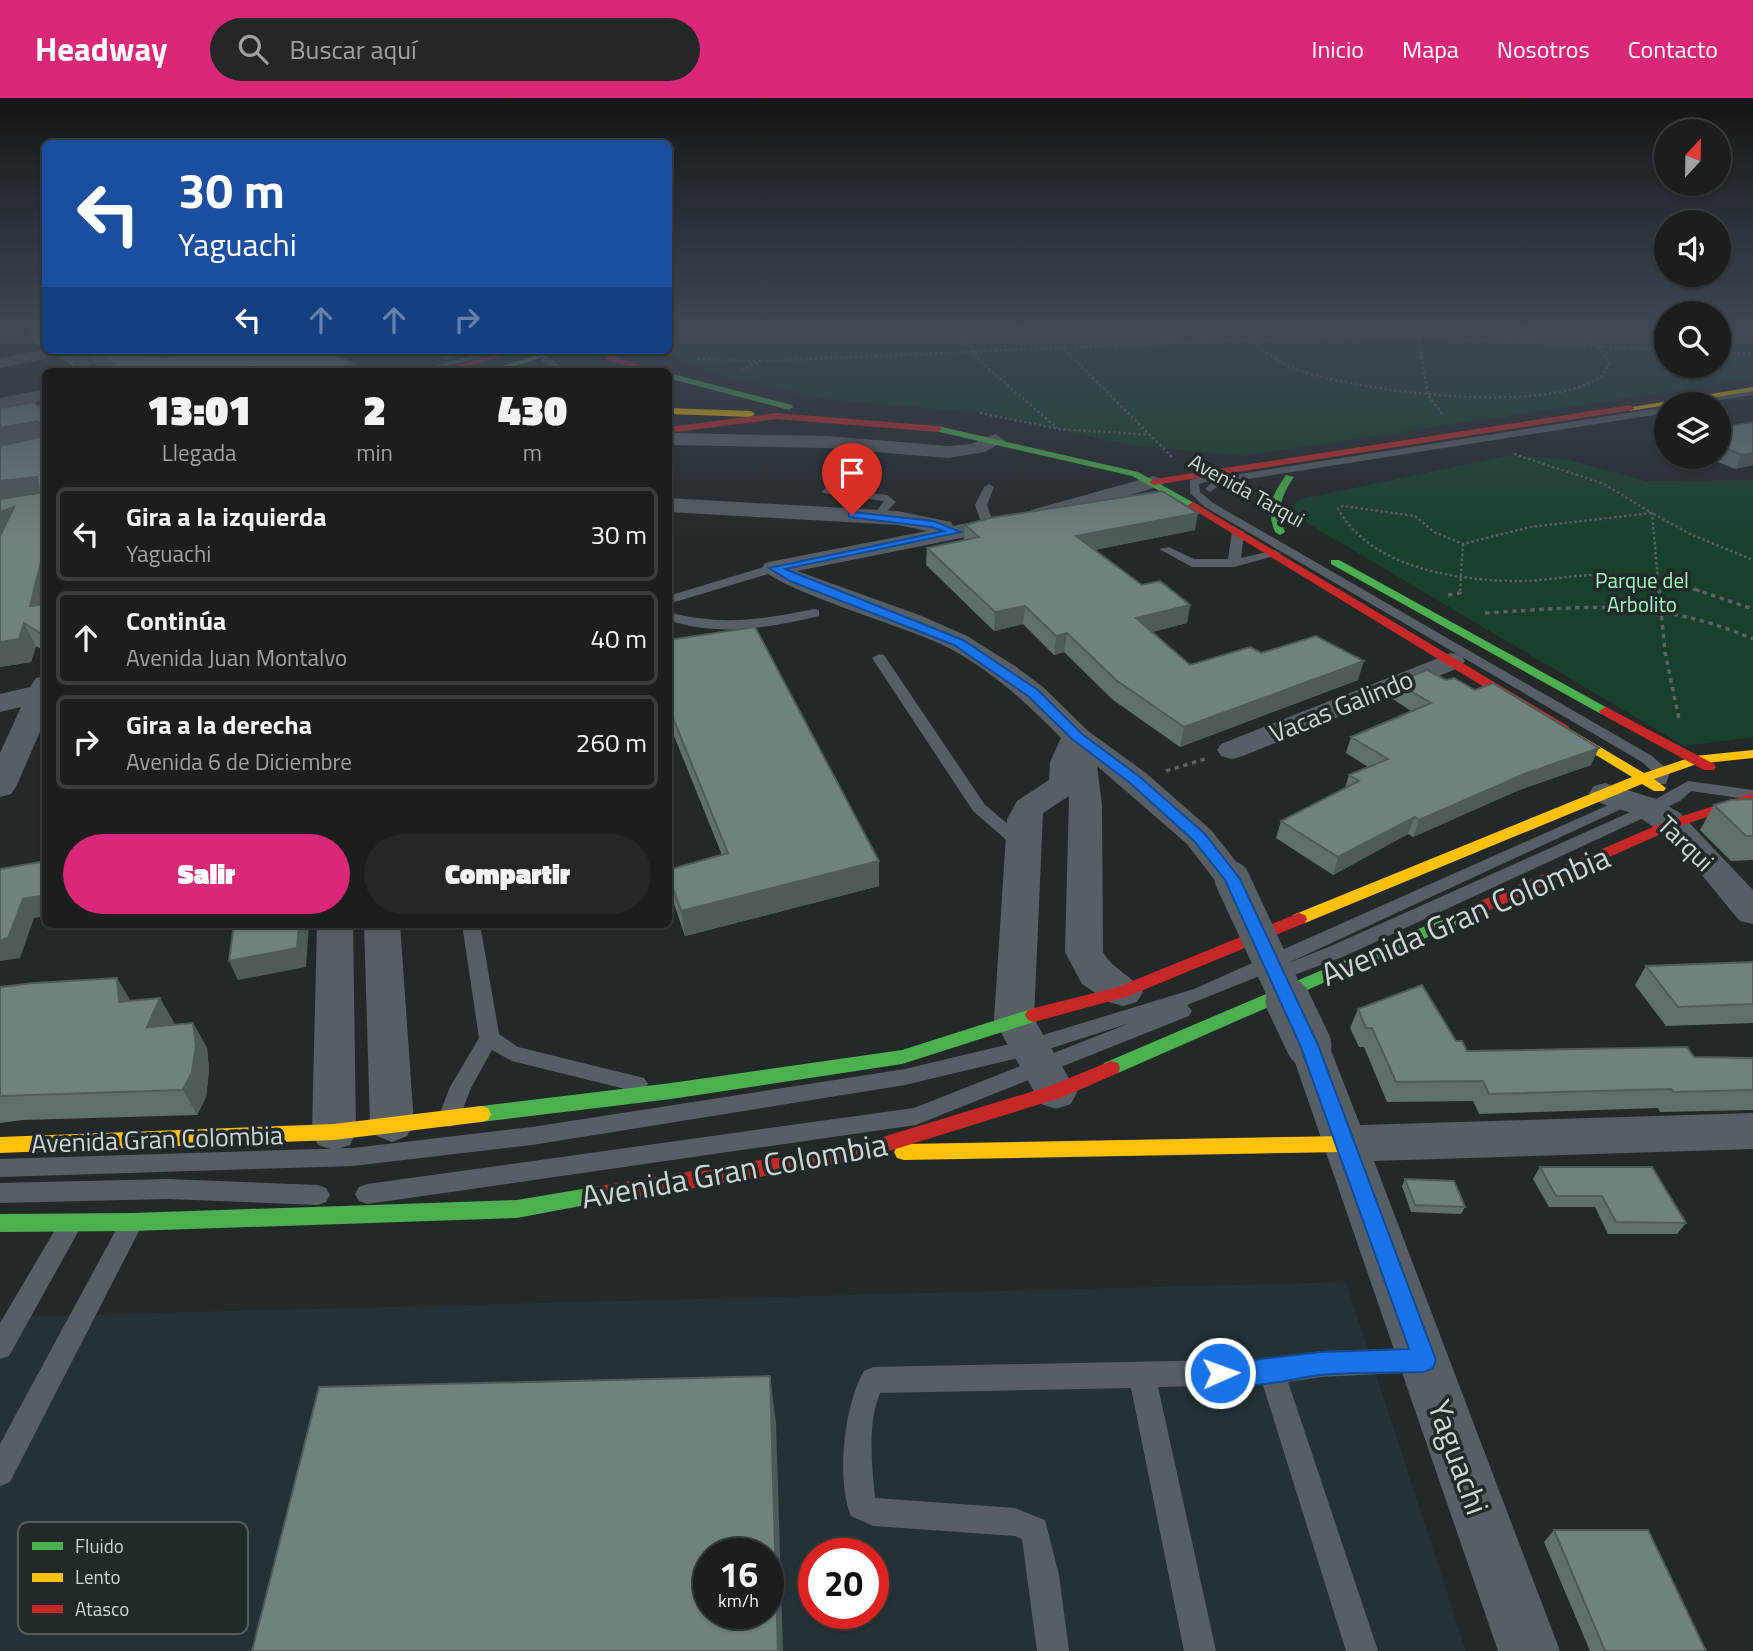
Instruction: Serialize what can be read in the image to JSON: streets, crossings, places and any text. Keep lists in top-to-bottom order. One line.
{"streets":{"main road":["Avenida Tarqui","Avenida Gran Colombia"],"street":["Vacas Galindo","Tarqui","Yaguachi"]},"crossings":[["Avenida Tarqui","Vacas Galindo"],["Avenida Tarqui","Tarqui"],["Avenida Tarqui","Avenida Gran Colombia"],["Tarqui","Avenida Gran Colombia"]],"parks":["Parque del Arbolito"],"legend":["Fluido","Lento","Atasco"],"north":"top","page":{"header":"Headway","search":"Buscar aquí","nav":["Inicio","Mapa","Nosotros","Contacto"],"turn":["30 m","Yaguachi"],"eta":["13:01","Llegada","2","min","430","m"],"list":[{"name":"Gira a la izquierda","note":"Yaguachi","value":"30 m"},{"name":"Continúa","note":"Avenida Juan Montalvo","value":"40 m"},{"name":"Gira a la derecha","note":"Avenida 6 de Diciembre","value":"260 m"}],"buttons":["Salir","Compartir"],"speed":"16 km/h","limit":"20"}}
